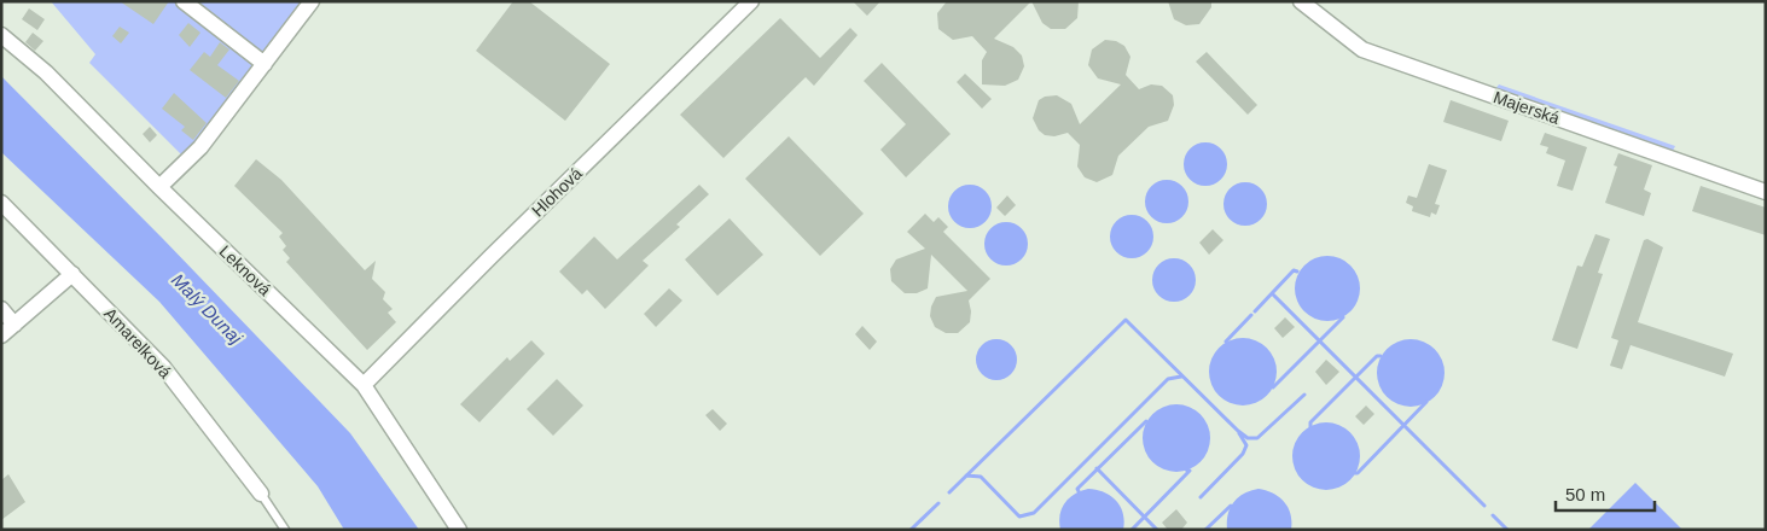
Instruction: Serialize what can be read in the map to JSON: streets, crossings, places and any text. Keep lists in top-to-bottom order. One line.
{"streets":{"street":["Majerská","Hlohová","Leknová","Amarelková"]},"crossings":[["Hlohová","Leknová"]],"water":["Malý Dunaj"],"scale_bar":"50 m"}
